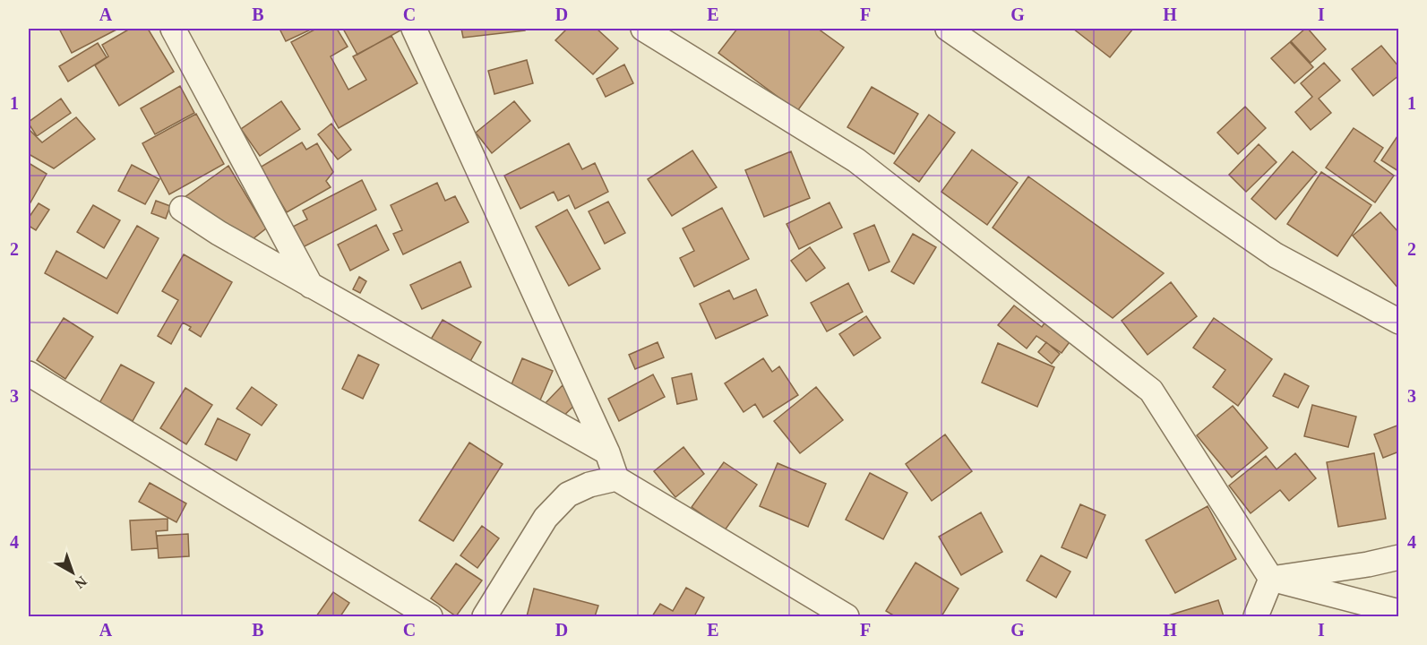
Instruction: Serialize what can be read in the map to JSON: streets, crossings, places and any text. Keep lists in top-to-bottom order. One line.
{"north":"bottom right","grid":{"columns":["A","B","C","D","E","F","G","H","I"],"rows":["1","2","3","4"]}}
